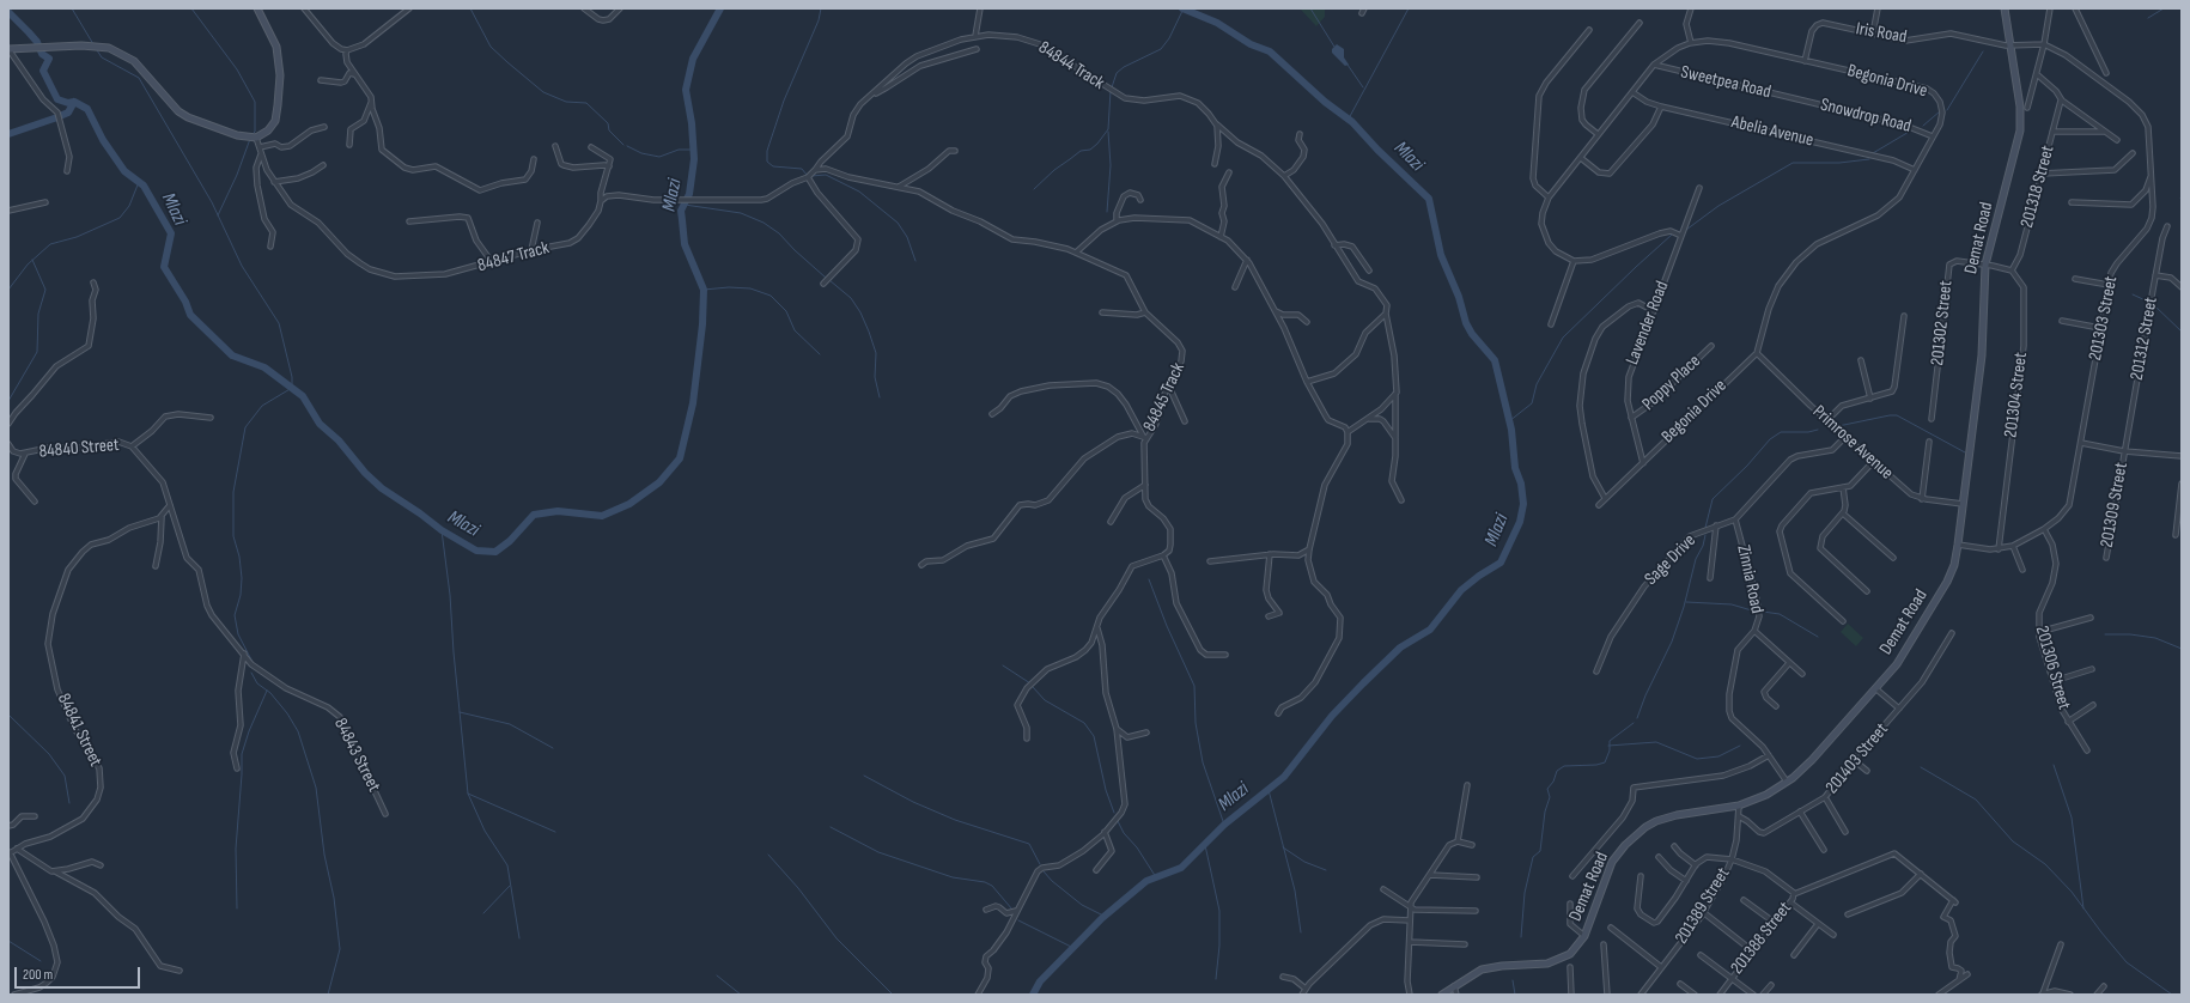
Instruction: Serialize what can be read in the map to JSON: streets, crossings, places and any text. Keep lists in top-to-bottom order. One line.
{"streets":{"street":["Iris Road","84844 Track","Begonia Drive","Sweetpea Road","Snowdrop Road","Abelia Avenue","201318 Street","Demat Road","84847 Track","201303 Street","Lavender Road","201302 Street","201312 Street","Poppy Place","201304 Street","84845 Track","Primrose Avenue","84840 Street","201309 Street","Sage Drive","Zinnia Road","201306 Street","84841 Street","84843 Street","201403 Street","201389 Street","201388 Street"]},"crossings":[["Iris Road","Begonia Drive"],["Iris Road","Demat Road"],["84844 Track","84845 Track"],["Begonia Drive","Sweetpea Road"],["Begonia Drive","Snowdrop Road"],["Begonia Drive","Abelia Avenue"],["Begonia Drive","Lavender Road"],["Begonia Drive","Primrose Avenue"],["Sweetpea Road","Snowdrop Road"],["201318 Street","201304 Street"],["Demat Road","201303 Street"],["Demat Road","201302 Street"],["Demat Road","Primrose Avenue"],["Demat Road","Zinnia Road"],["Demat Road","201403 Street"],["Demat Road","201389 Street"],["201303 Street","201304 Street"],["201303 Street","201306 Street"],["Lavender Road","Poppy Place"],["201312 Street","201309 Street"],["Primrose Avenue","Sage Drive"],["84840 Street","84843 Street"],["Sage Drive","Zinnia Road"],["201403 Street","201389 Street"],["201389 Street","201388 Street"]],"water":["Mlazi"],"scale_bar":"200 m"}
